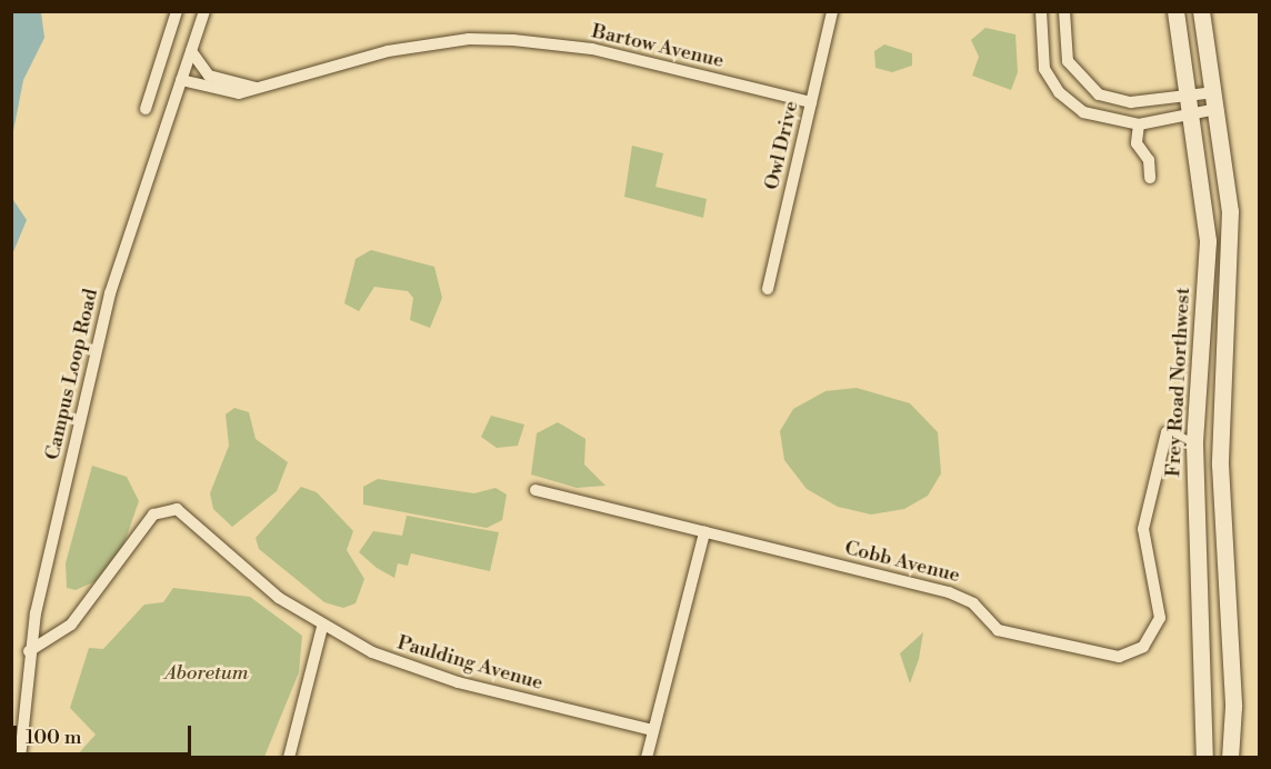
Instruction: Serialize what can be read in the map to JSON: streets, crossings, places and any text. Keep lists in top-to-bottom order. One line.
{"streets":{"main road":["Frey Road Northwest"],"street":["Bartow Avenue","Owl Drive","Campus Loop Road","Cobb Avenue","Paulding Avenue"]},"crossings":[["Bartow Avenue","Owl Drive"],["Bartow Avenue","Campus Loop Road"],["Campus Loop Road","Paulding Avenue"],["Frey Road Northwest","Cobb Avenue"]],"parks":["Aboretum"],"scale_bar":"100 m"}
